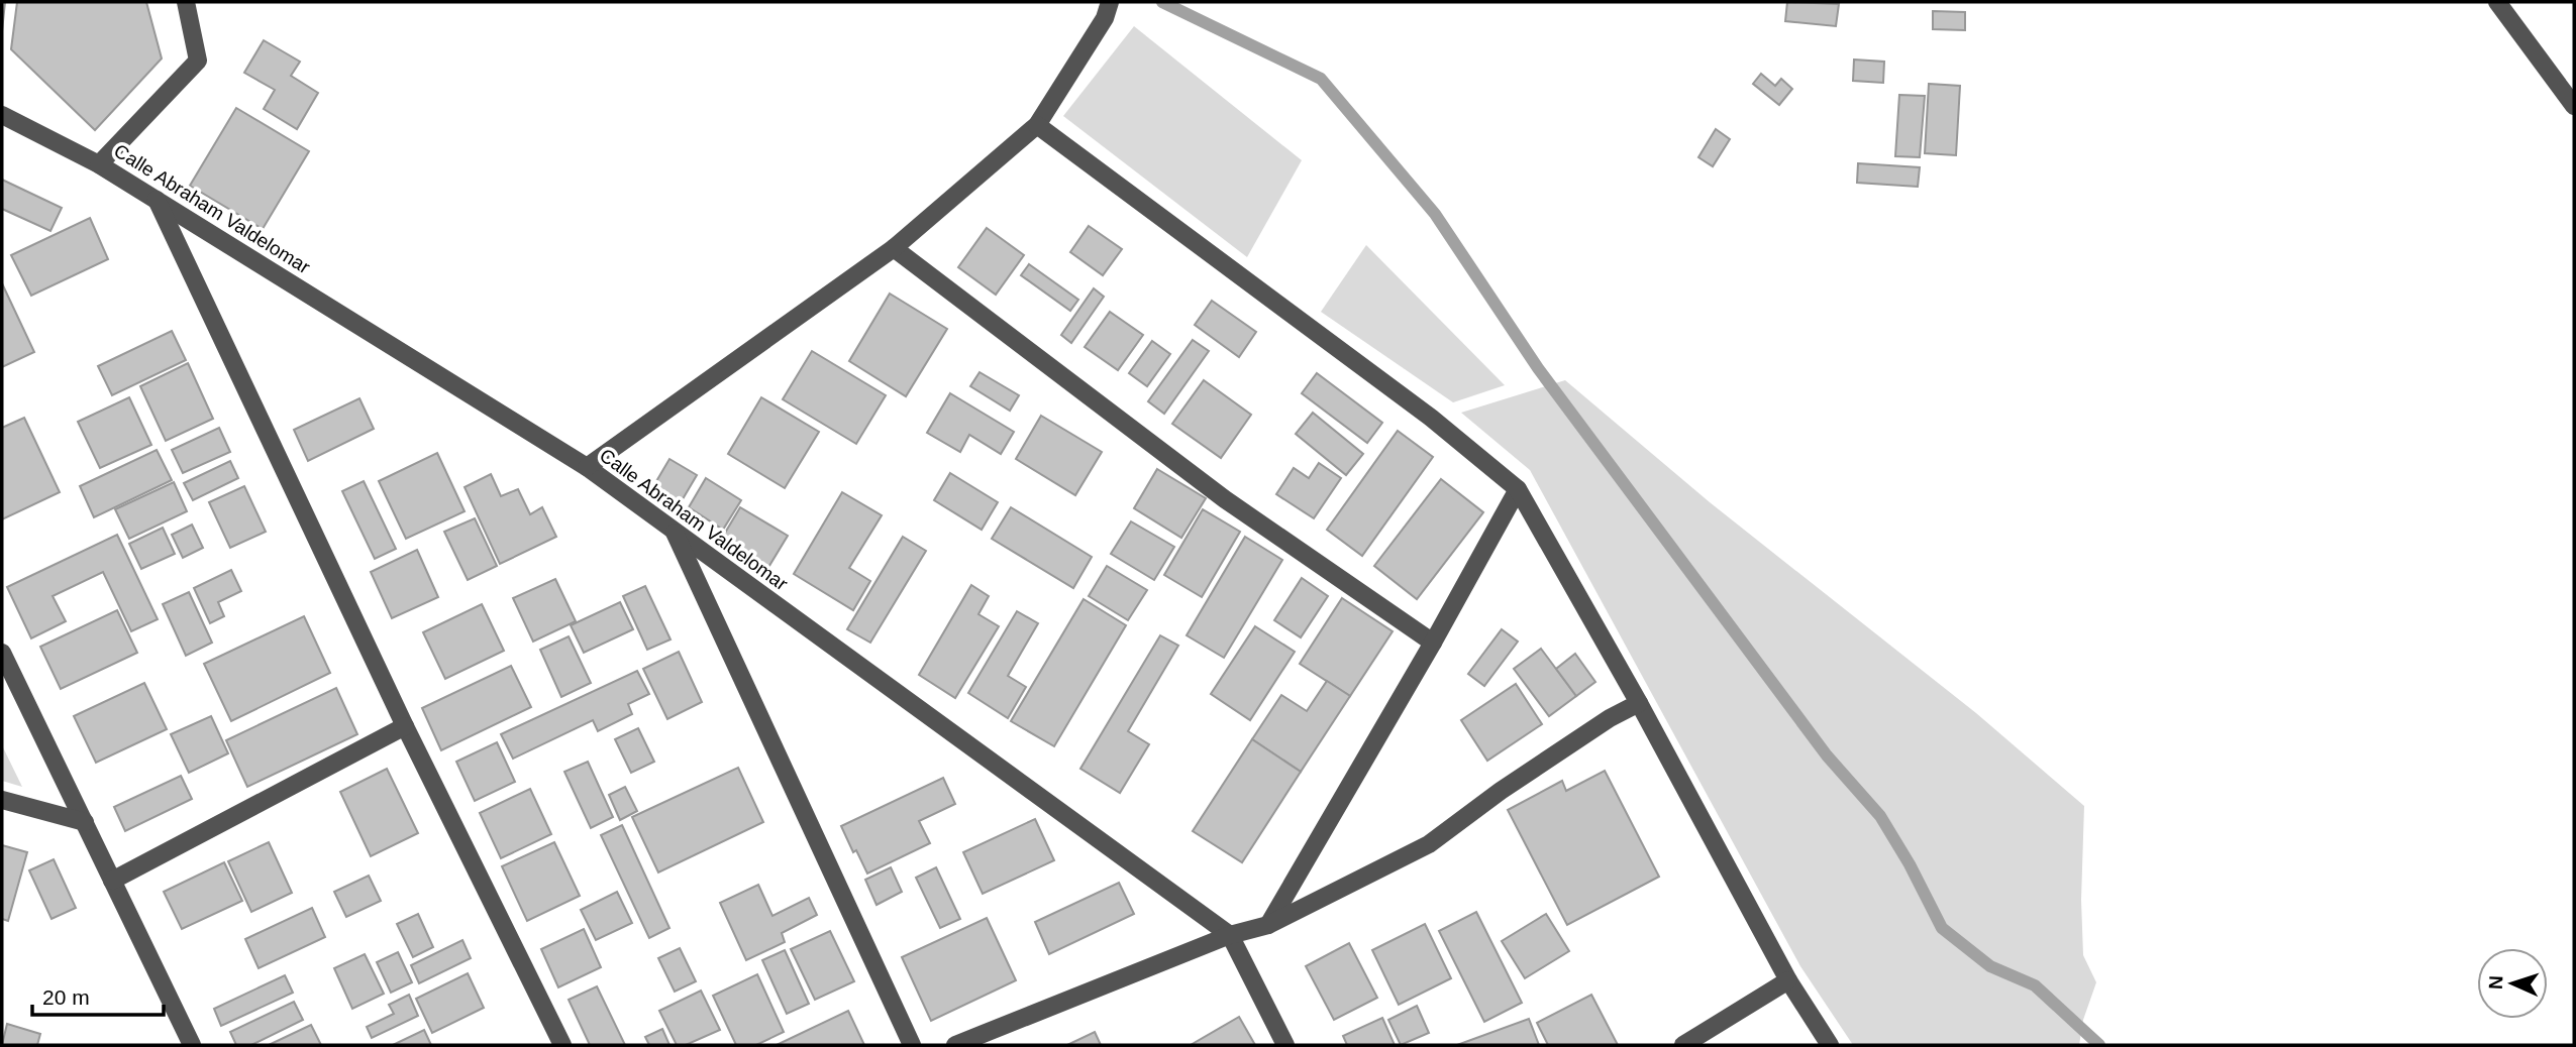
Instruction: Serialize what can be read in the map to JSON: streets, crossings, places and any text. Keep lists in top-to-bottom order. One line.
{"streets":{"street":["Calle Abraham Valdelomar"]},"scale_bar":"20 m","north":"left"}
